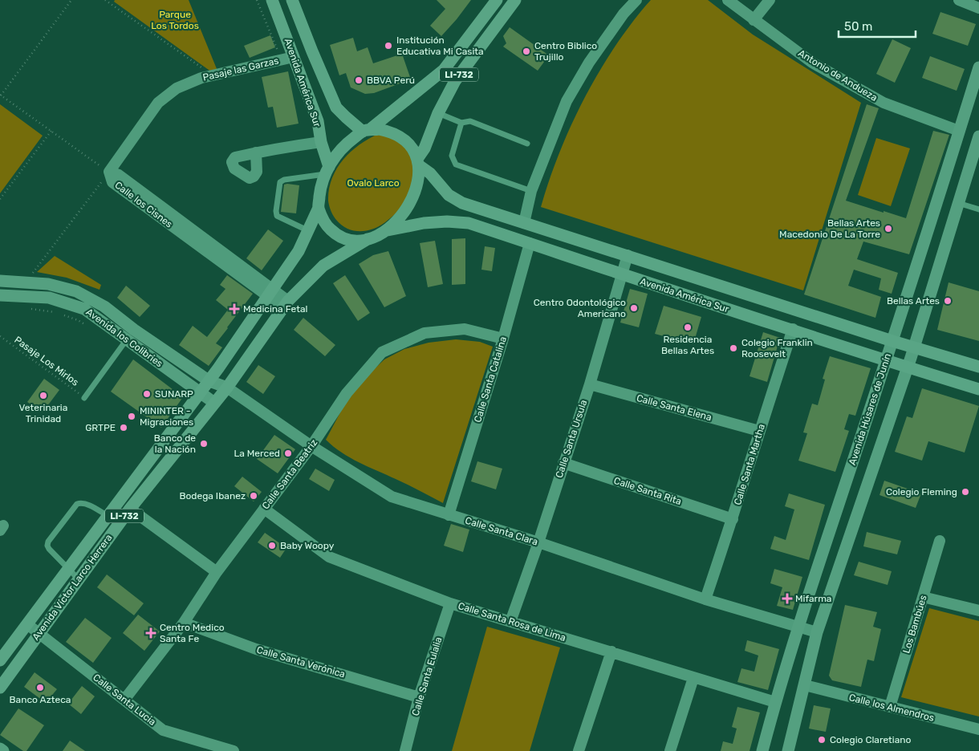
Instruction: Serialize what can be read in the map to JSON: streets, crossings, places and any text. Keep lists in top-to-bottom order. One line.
{"streets":{"main road":["LI-732","Avenida América Sur","Avenida Víctor Larco Herrera"],"street":["Pasaje las Garzas","Antonio de Andueza","Calle los Cisnes","Avenida los Colibries","Calle Santa Catalina","Calle Santa Elena","Avenida Húsares de Junín","Calle Santa Ursula","Calle Santa Martha","Calle Santa Beatriz","Calle Santa Rita","Calle Santa Clara","Calle Santa Rosa de Lima","Los Bambúes","Calle Santa Verónica","Calle Santa Eulalia","Calle Santa Lucia","Calle los Almendros"],"path":["Pasaje Los Mirlos"]},"crossings":[["Pasaje las Garzas","Avenida América Sur"],["Pasaje las Garzas","Calle los Cisnes"],["LI-732","Avenida América Sur"],["LI-732","Avenida Víctor Larco Herrera"],["Antonio de Andueza","Avenida Húsares de Junín"],["Avenida América Sur","Calle Santa Catalina"],["Avenida América Sur","Avenida Húsares de Junín"],["Avenida América Sur","Calle Santa Ursula"],["Avenida América Sur","Calle Santa Martha"],["Avenida América Sur","Avenida Víctor Larco Herrera"],["Calle los Cisnes","Avenida Víctor Larco Herrera"],["Avenida los Colibries","Calle Santa Clara"],["Avenida los Colibries","Avenida Víctor Larco Herrera"],["Calle Santa Catalina","Calle Santa Beatriz"],["Calle Santa Catalina","Calle Santa Clara"],["Calle Santa Elena","Calle Santa Ursula"],["Calle Santa Elena","Calle Santa Martha"],["Avenida Húsares de Junín","Calle Santa Clara"],["Avenida Húsares de Junín","Calle Santa Rosa de Lima"],["Calle Santa Ursula","Calle Santa Rita"],["Calle Santa Ursula","Calle Santa Clara"],["Calle Santa Ursula","Calle Santa Rosa de Lima"],["Calle Santa Martha","Calle Santa Rita"],["Calle Santa Martha","Calle Santa Clara"],["Calle Santa Beatriz","Calle Santa Clara"],["Calle Santa Beatriz","Calle Santa Rosa de Lima"],["Calle Santa Beatriz","Calle Santa Verónica"],["Calle Santa Beatriz","Calle Santa Lucia"],["Calle Santa Clara","Avenida Víctor Larco Herrera"],["Avenida Víctor Larco Herrera","Calle Santa Lucia"],["Calle Santa Rosa de Lima","Calle Santa Eulalia"],["Los Bambúes","Calle los Almendros"],["Calle Santa Verónica","Calle Santa Eulalia"]],"parks":["Parque Los Tordos","Ovalo Larco"],"places":{"other":["Institución Educativa Mi Casita","Centro Biblico Trujillo","BBVA Perú","Bellas Artes Macedonio De La Torre","Bellas Artes","Centro Odontológico Americano","Residencia Bellas Artes","Colegio Franklin Roosevelt","SUNARP","Veterinaria Trinidad","MININTER - Migraciones","GRTPE","Banco de la Nación","La Merced","Colegio Fleming","Bodega Ibanez","Baby Woopy","Banco Azteca","Colegio Claretiano"],"health":["Medicina Fetal","Mifarma","Centro Medico Santa Fe"]},"scale_bar":"50 m"}
